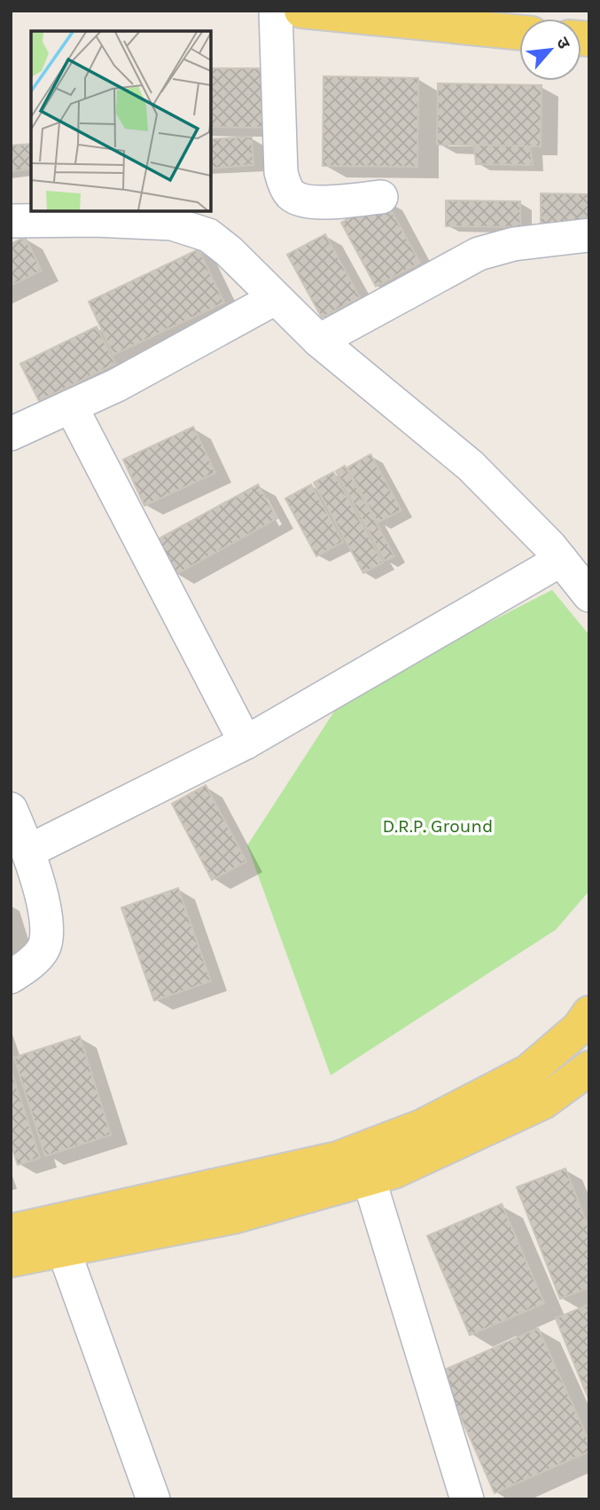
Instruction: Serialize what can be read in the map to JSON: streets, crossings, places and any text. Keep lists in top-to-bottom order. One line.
{"parks":["D.R.P. Ground"],"north":"top right"}
